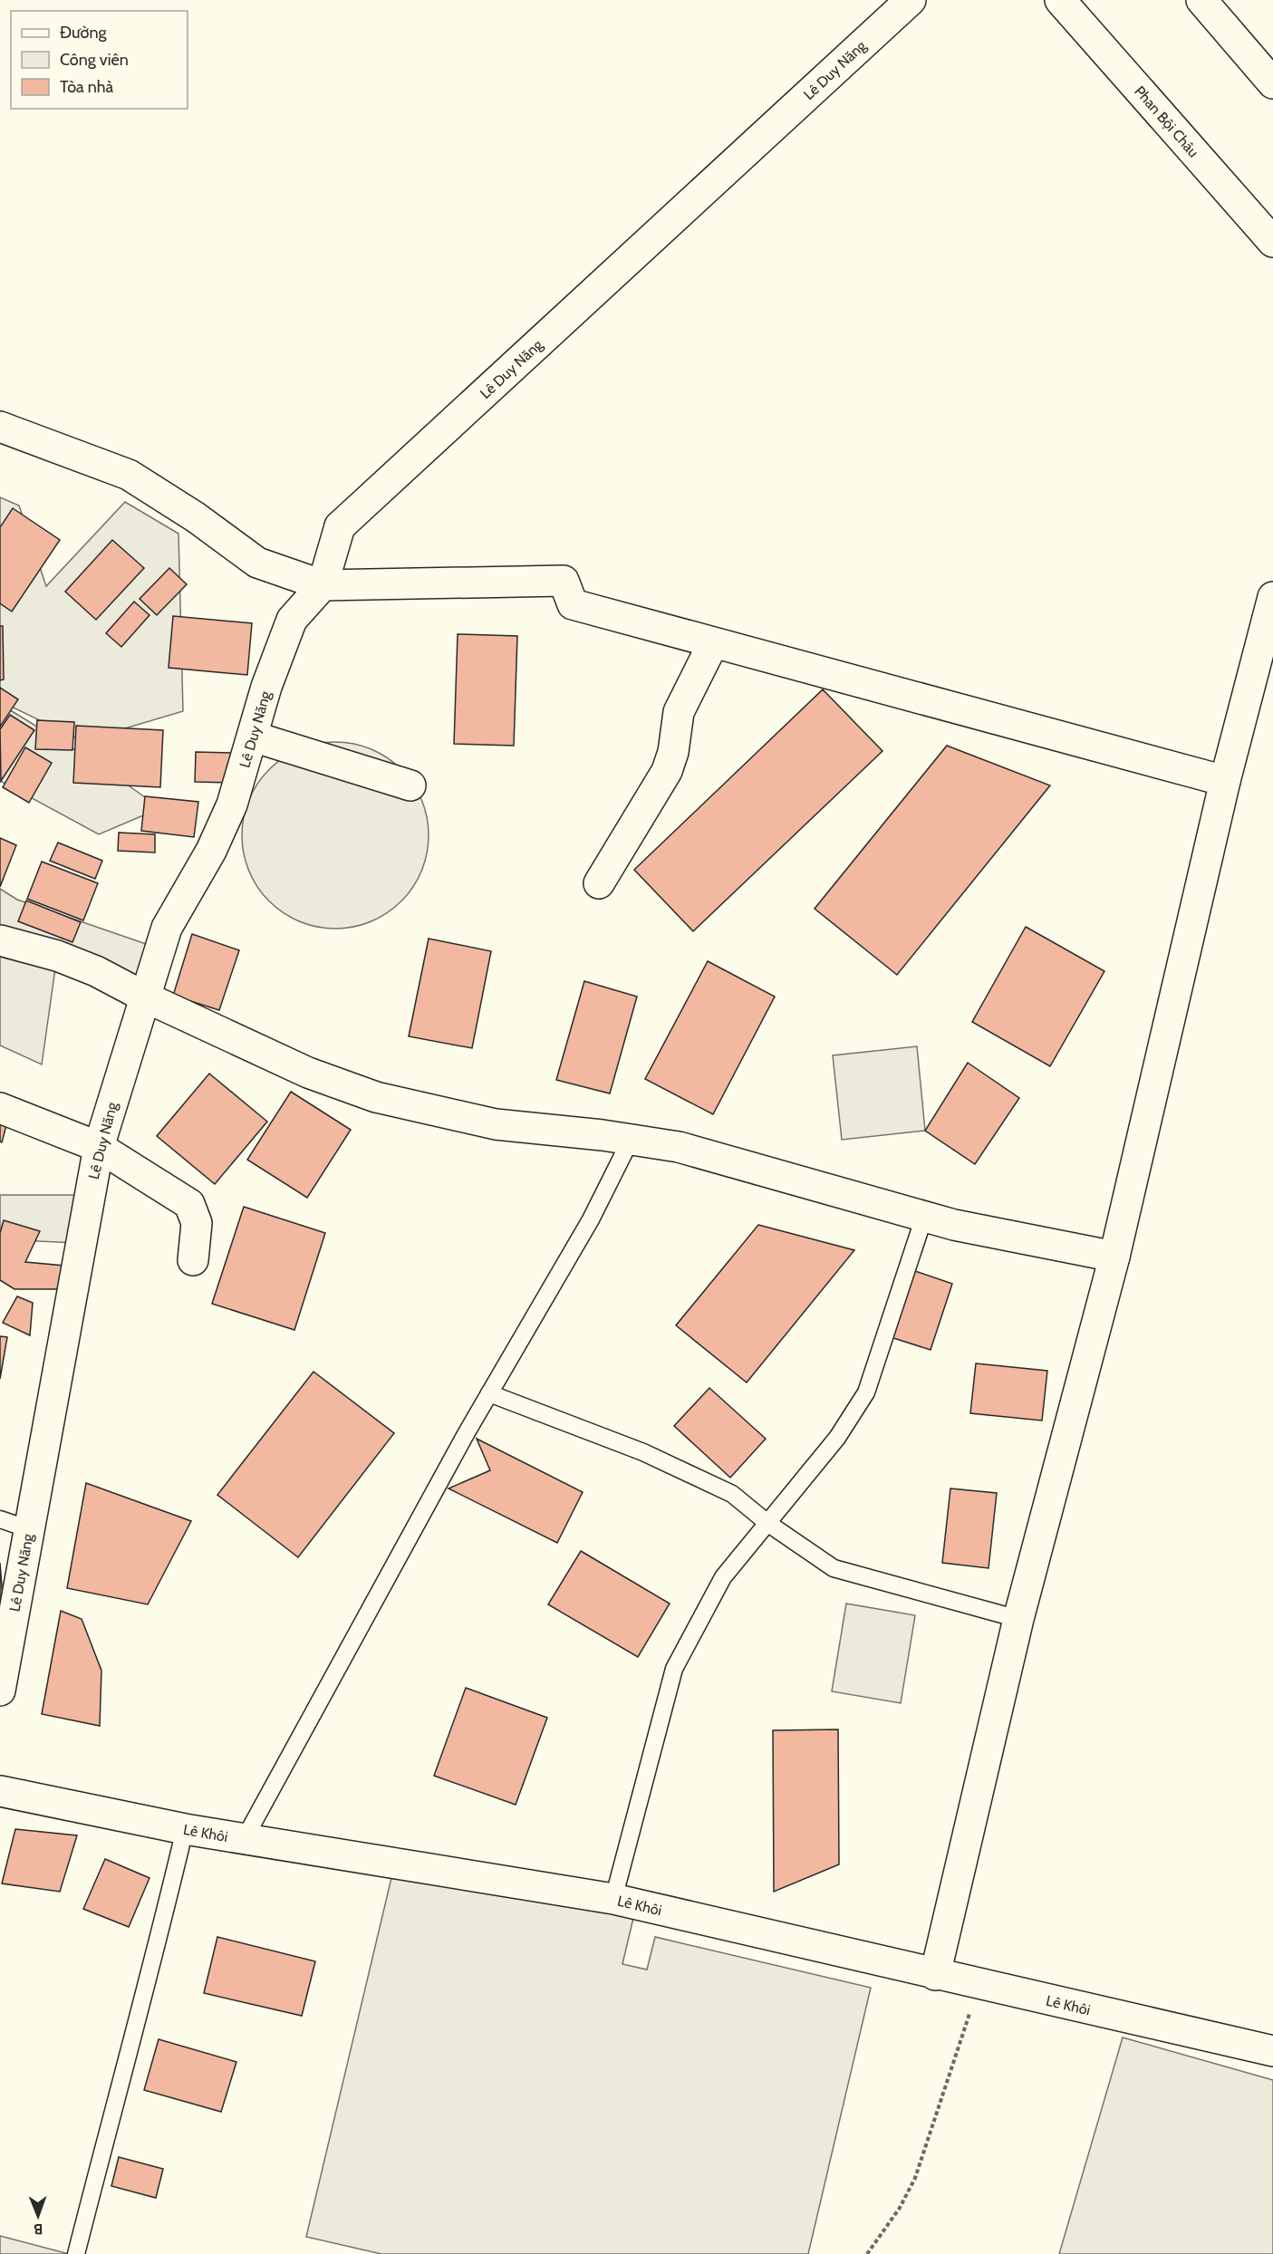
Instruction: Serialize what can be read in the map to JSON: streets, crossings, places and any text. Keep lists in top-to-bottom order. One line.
{"streets":{"street":["Lê Duy Năng","Phan Bội Châu","Lê Khôi"]},"legend":["Đường","Công viên","Tòa nhà"],"north":"bottom"}
